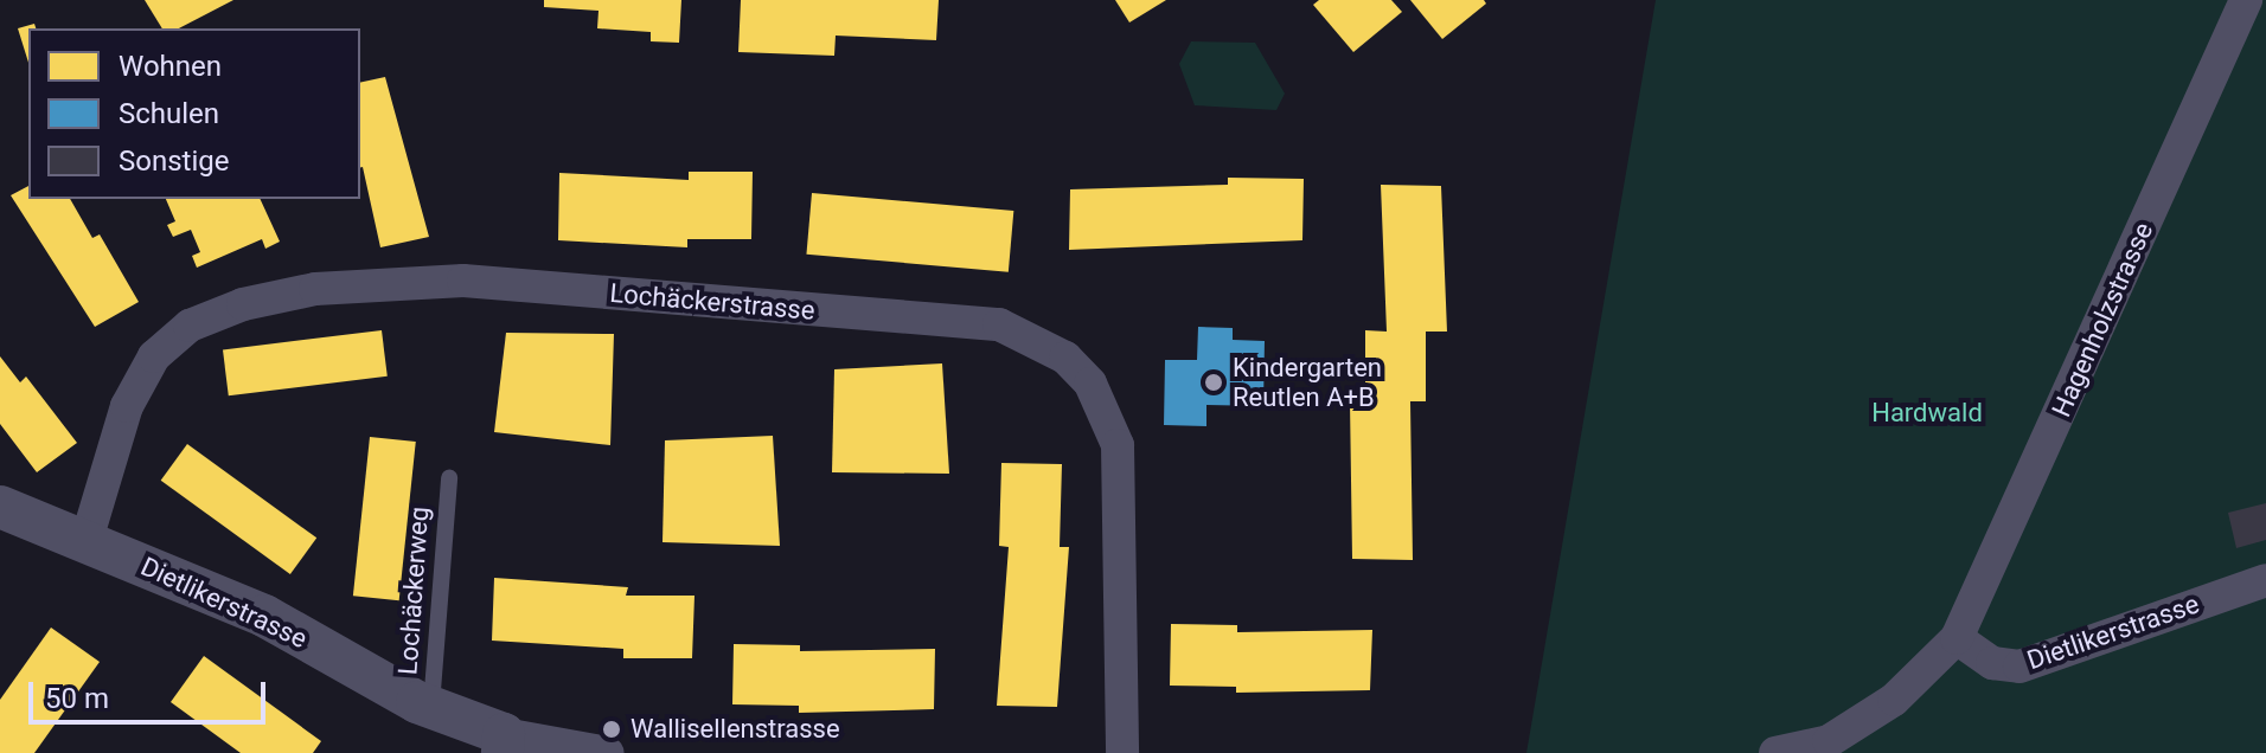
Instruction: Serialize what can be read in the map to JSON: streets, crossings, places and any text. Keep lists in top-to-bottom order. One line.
{"streets":{"street":["Lochäckerstrasse","Hagenholzstrasse","Dietlikerstrasse"],"lane":["Lochäckerweg"]},"crossings":[["Lochäckerstrasse","Dietlikerstrasse"],["Hagenholzstrasse","Dietlikerstrasse"],["Lochäckerweg","Dietlikerstrasse"]],"parks":["Hardwald"],"places":["Kindergarten Reutlen A+B","Wallisellenstrasse"],"legend":["Wohnen","Schulen","Sonstige"],"scale_bar":"50 m"}
